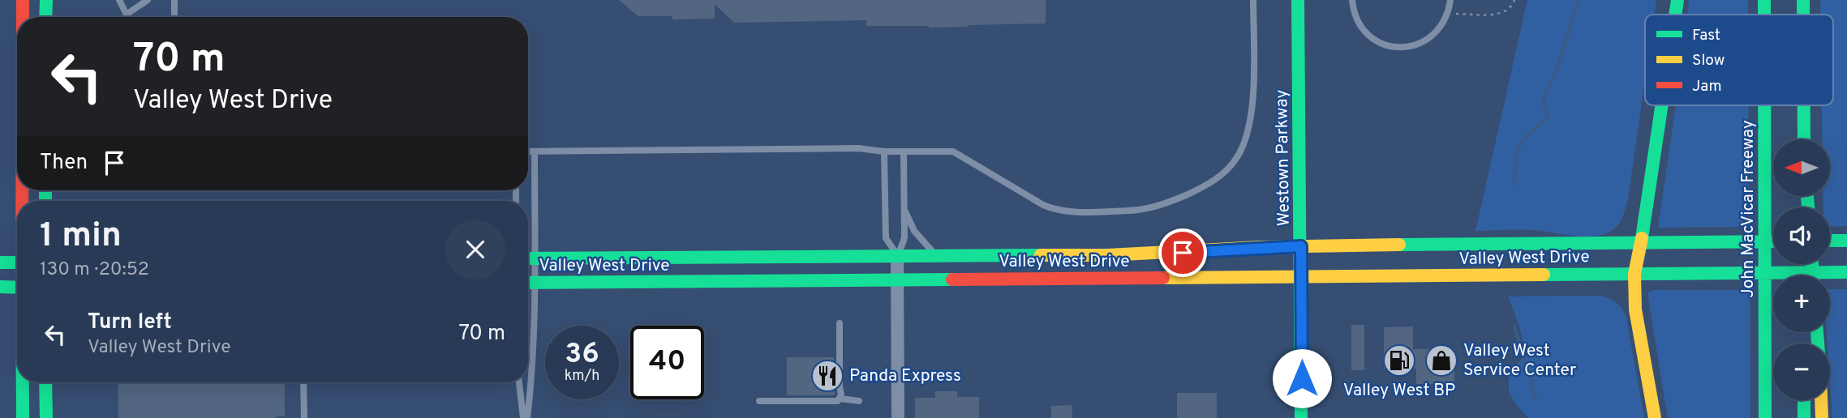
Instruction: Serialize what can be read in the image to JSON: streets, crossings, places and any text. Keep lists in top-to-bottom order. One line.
{"streets":{"main road":["Westown Parkway","John MacVicar Freeway","Valley West Drive"]},"crossings":[["Westown Parkway","Valley West Drive"]],"places":{"fuel station":["Valley West BP"],"shop":["Valley West Service Center"],"restaurant":["Panda Express"]},"legend":["Fast","Slow","Jam"],"north":"left","page":{"turn":["70 m","Valley West Drive"],"then":"Then","map_buttons":["+","−"],"heading":["1 min","130 m · 20:52"],"list":[{"name":"Turn left","note":"Valley West Drive","value":"70 m"}],"speed":"36 km/h","limit":"40"}}
